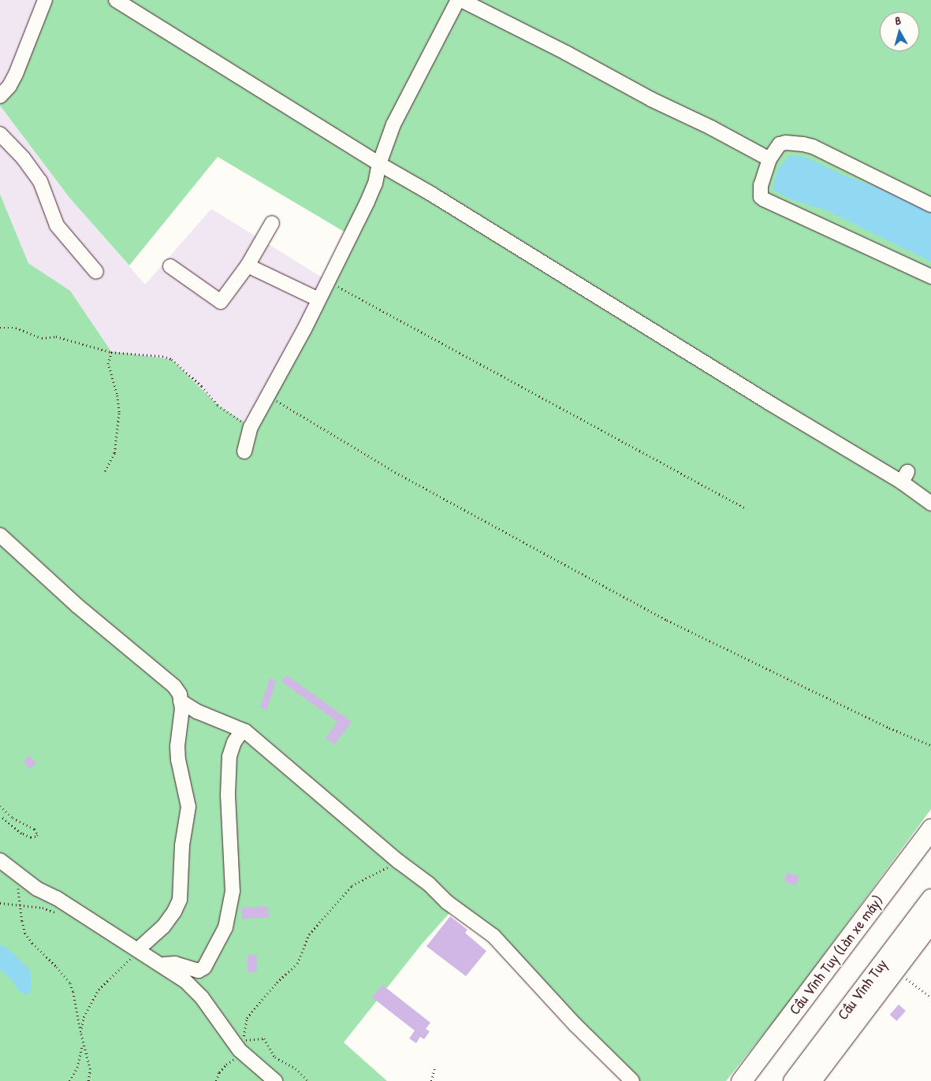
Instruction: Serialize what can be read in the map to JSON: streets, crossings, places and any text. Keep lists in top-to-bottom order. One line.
{"streets":{"highway":["Cầu Vĩnh Tuy (Làn xe máy)","Cầu Vĩnh Tuy"]},"north":"top"}
